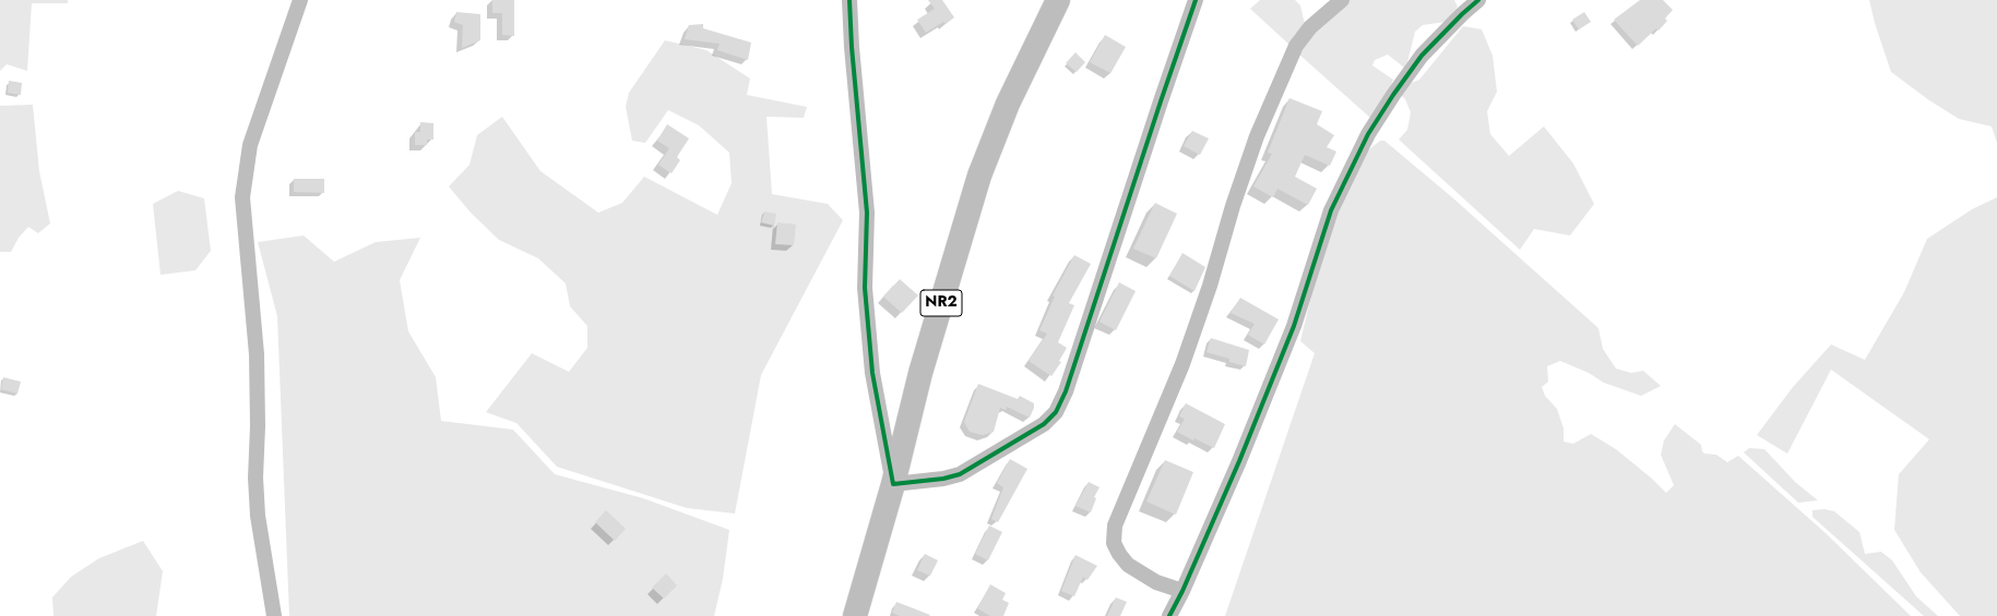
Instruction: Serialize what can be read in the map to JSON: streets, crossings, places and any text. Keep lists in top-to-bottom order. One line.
{"streets":{"highway":["NR2"]}}
